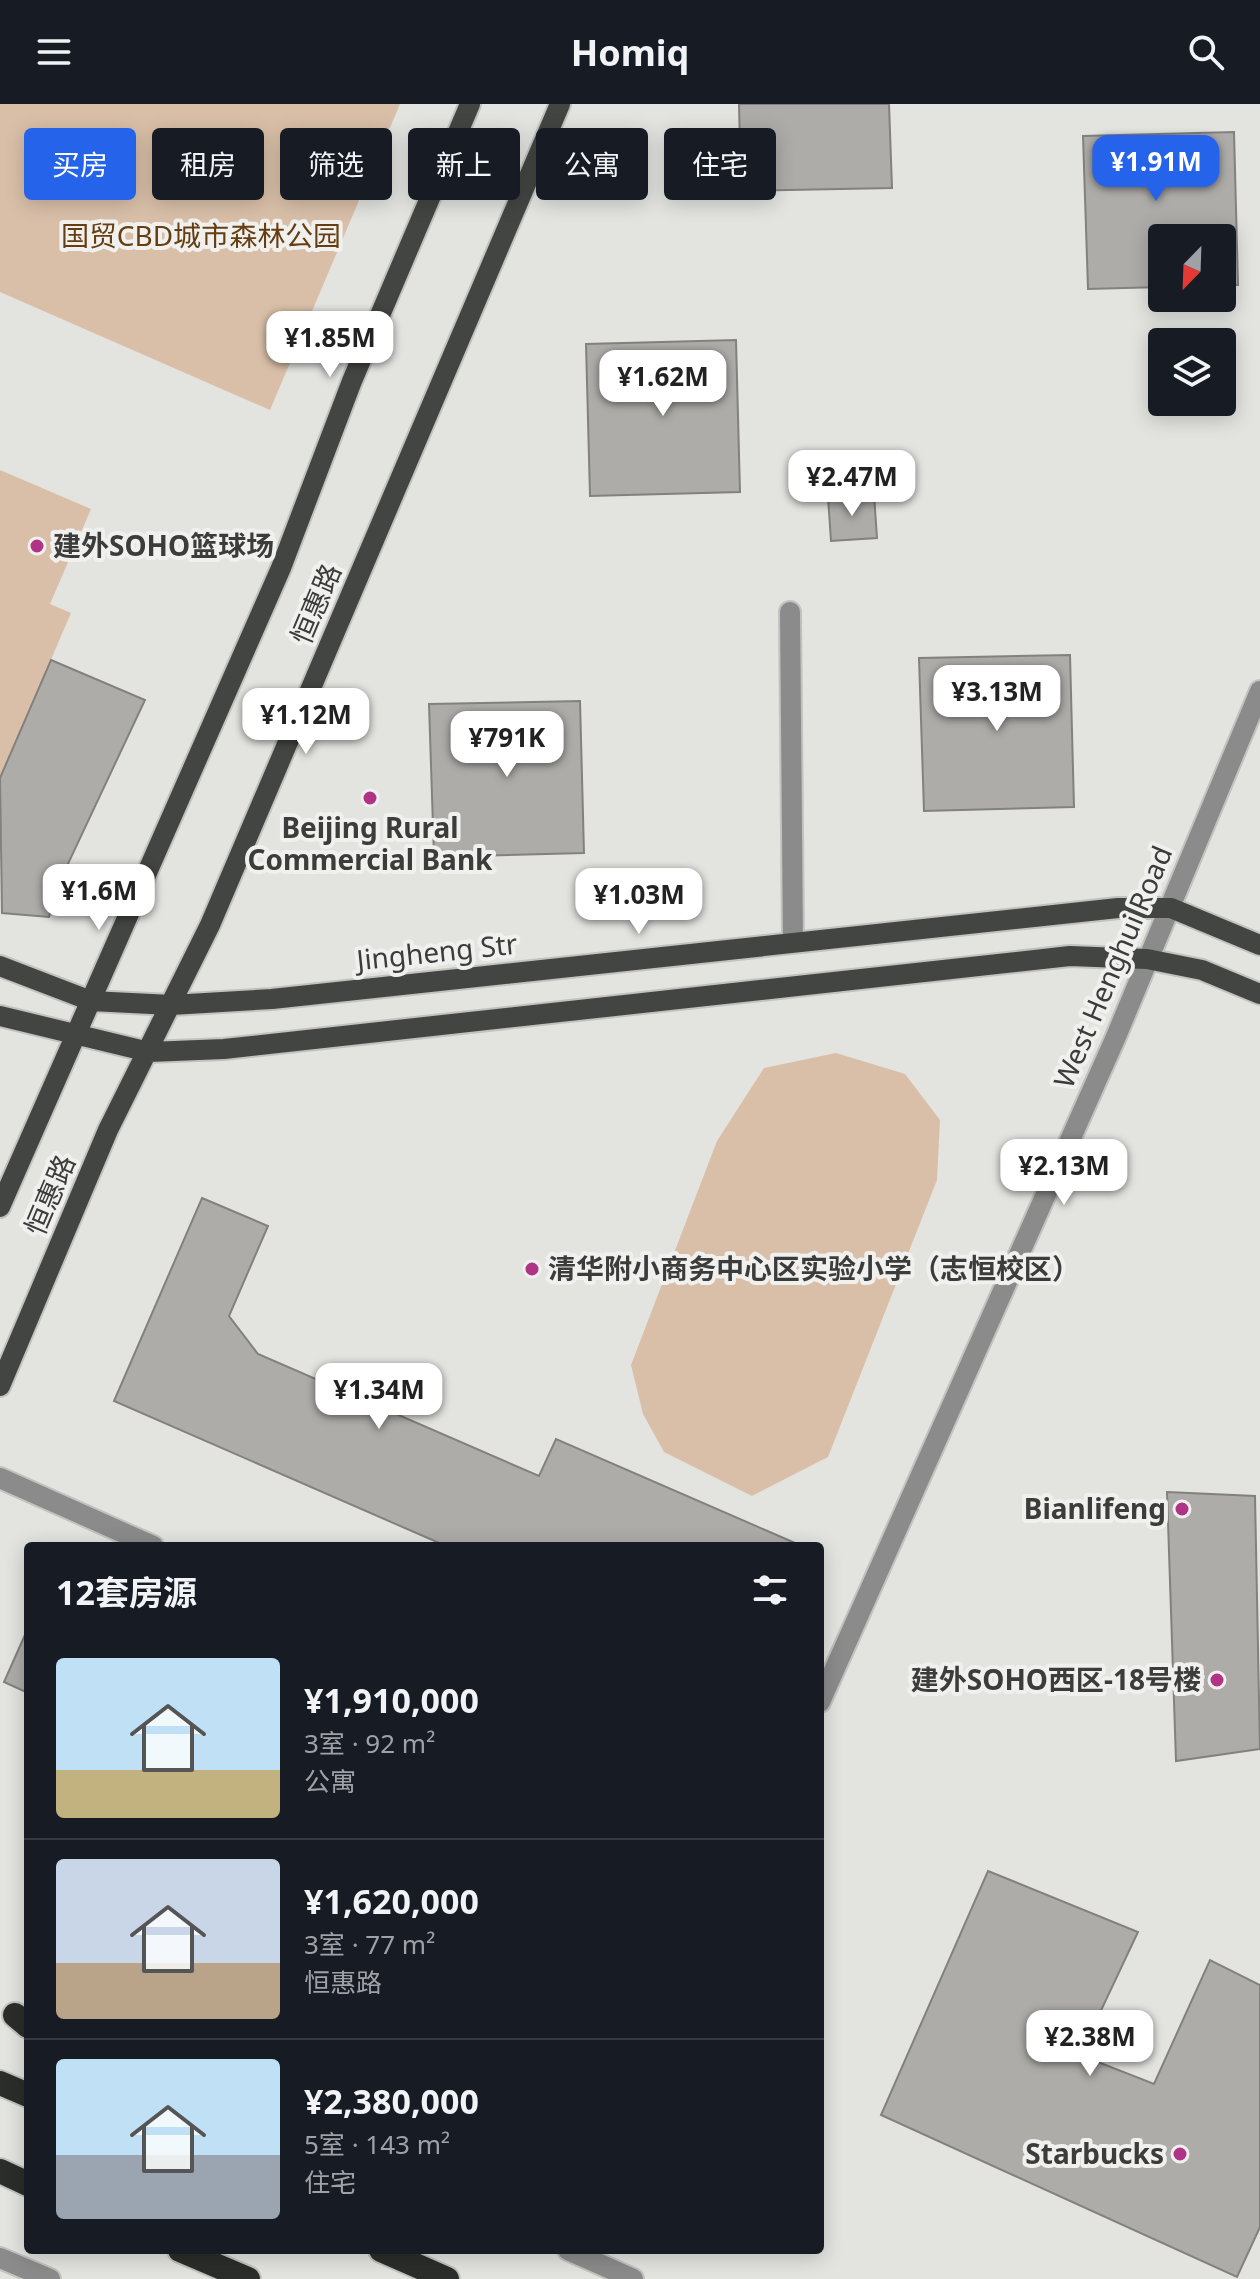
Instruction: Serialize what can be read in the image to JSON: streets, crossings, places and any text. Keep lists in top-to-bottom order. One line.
{"streets":{"main road":["恒惠路","Jingheng Str"],"street":["West Henghui Road"]},"crossings":[["恒惠路","Jingheng Str"],["Jingheng Str","West Henghui Road"]],"parks":["国贸CBD城市森林公园"],"places":["建外SOHO篮球场","Beijing Rural Commercial Bank","清华附小商务中心区实验小学（志恒校区）","Bianlifeng","建外SOHO西区-18号楼","Starbucks"],"north":"bottom left","page":{"header":"Homiq","chip":["买房","租房","筛选","新上","公寓","住宅"],"price":["¥1.91M","¥1.85M","¥1.62M","¥2.47M","¥3.13M","¥1.12M","¥791K","¥1.6M","¥1.03M","¥2.13M","¥1.34M","¥2.38M"],"heading":"12套房源","list":[{"name":"¥1,910,000","note":"3室 · 92 m² · 公寓"},{"name":"¥1,620,000","note":"3室 · 77 m² · 恒惠路"},{"name":"¥2,380,000","note":"5室 · 143 m² · 住宅"}]}}
